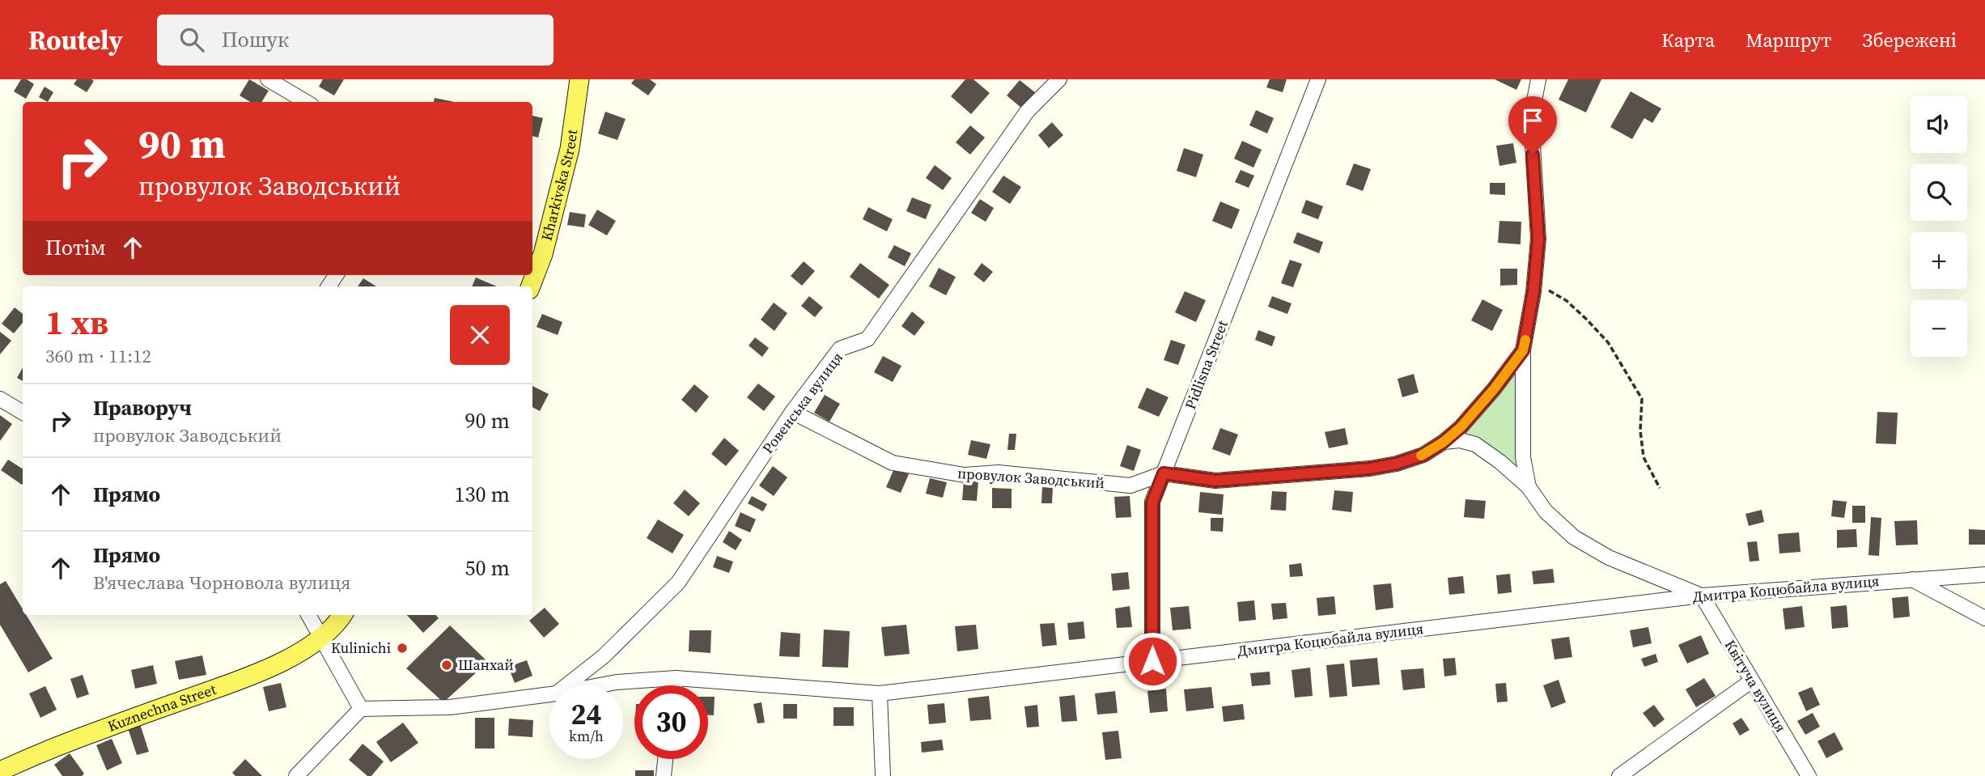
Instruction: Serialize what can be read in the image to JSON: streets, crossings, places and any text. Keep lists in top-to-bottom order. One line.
{"streets":{"main road":["Kharkivska Street","Kuznechna Street"],"street":["Pidlisna Street","Ровенська вулиця","провулок Заводський","Дмитра Коцюбайла вулиця","Квітуча вулиця"]},"crossings":[["Pidlisna Street","провулок Заводський"],["Pidlisna Street","Дмитра Коцюбайла вулиця"],["Ровенська вулиця","провулок Заводський"],["Дмитра Коцюбайла вулиця","Квітуча вулиця"]],"places":["Kulinichi","Шанхай"],"page":{"header":"Routely","search":"Пошук","nav":["Карта","Маршрут","Збережені"],"map_buttons":["+","−"],"turn":["90 m","провулок Заводський"],"then":"Потім","heading":["1 хв","360 m · 11:12"],"list":[{"name":"Праворуч","note":"провулок Заводський","value":"90 m"},{"name":"Прямо","value":"130 m"},{"name":"Прямо","note":"В'ячеслава Чорновола вулиця","value":"50 m"}],"speed":"24 km/h","limit":"30"}}
